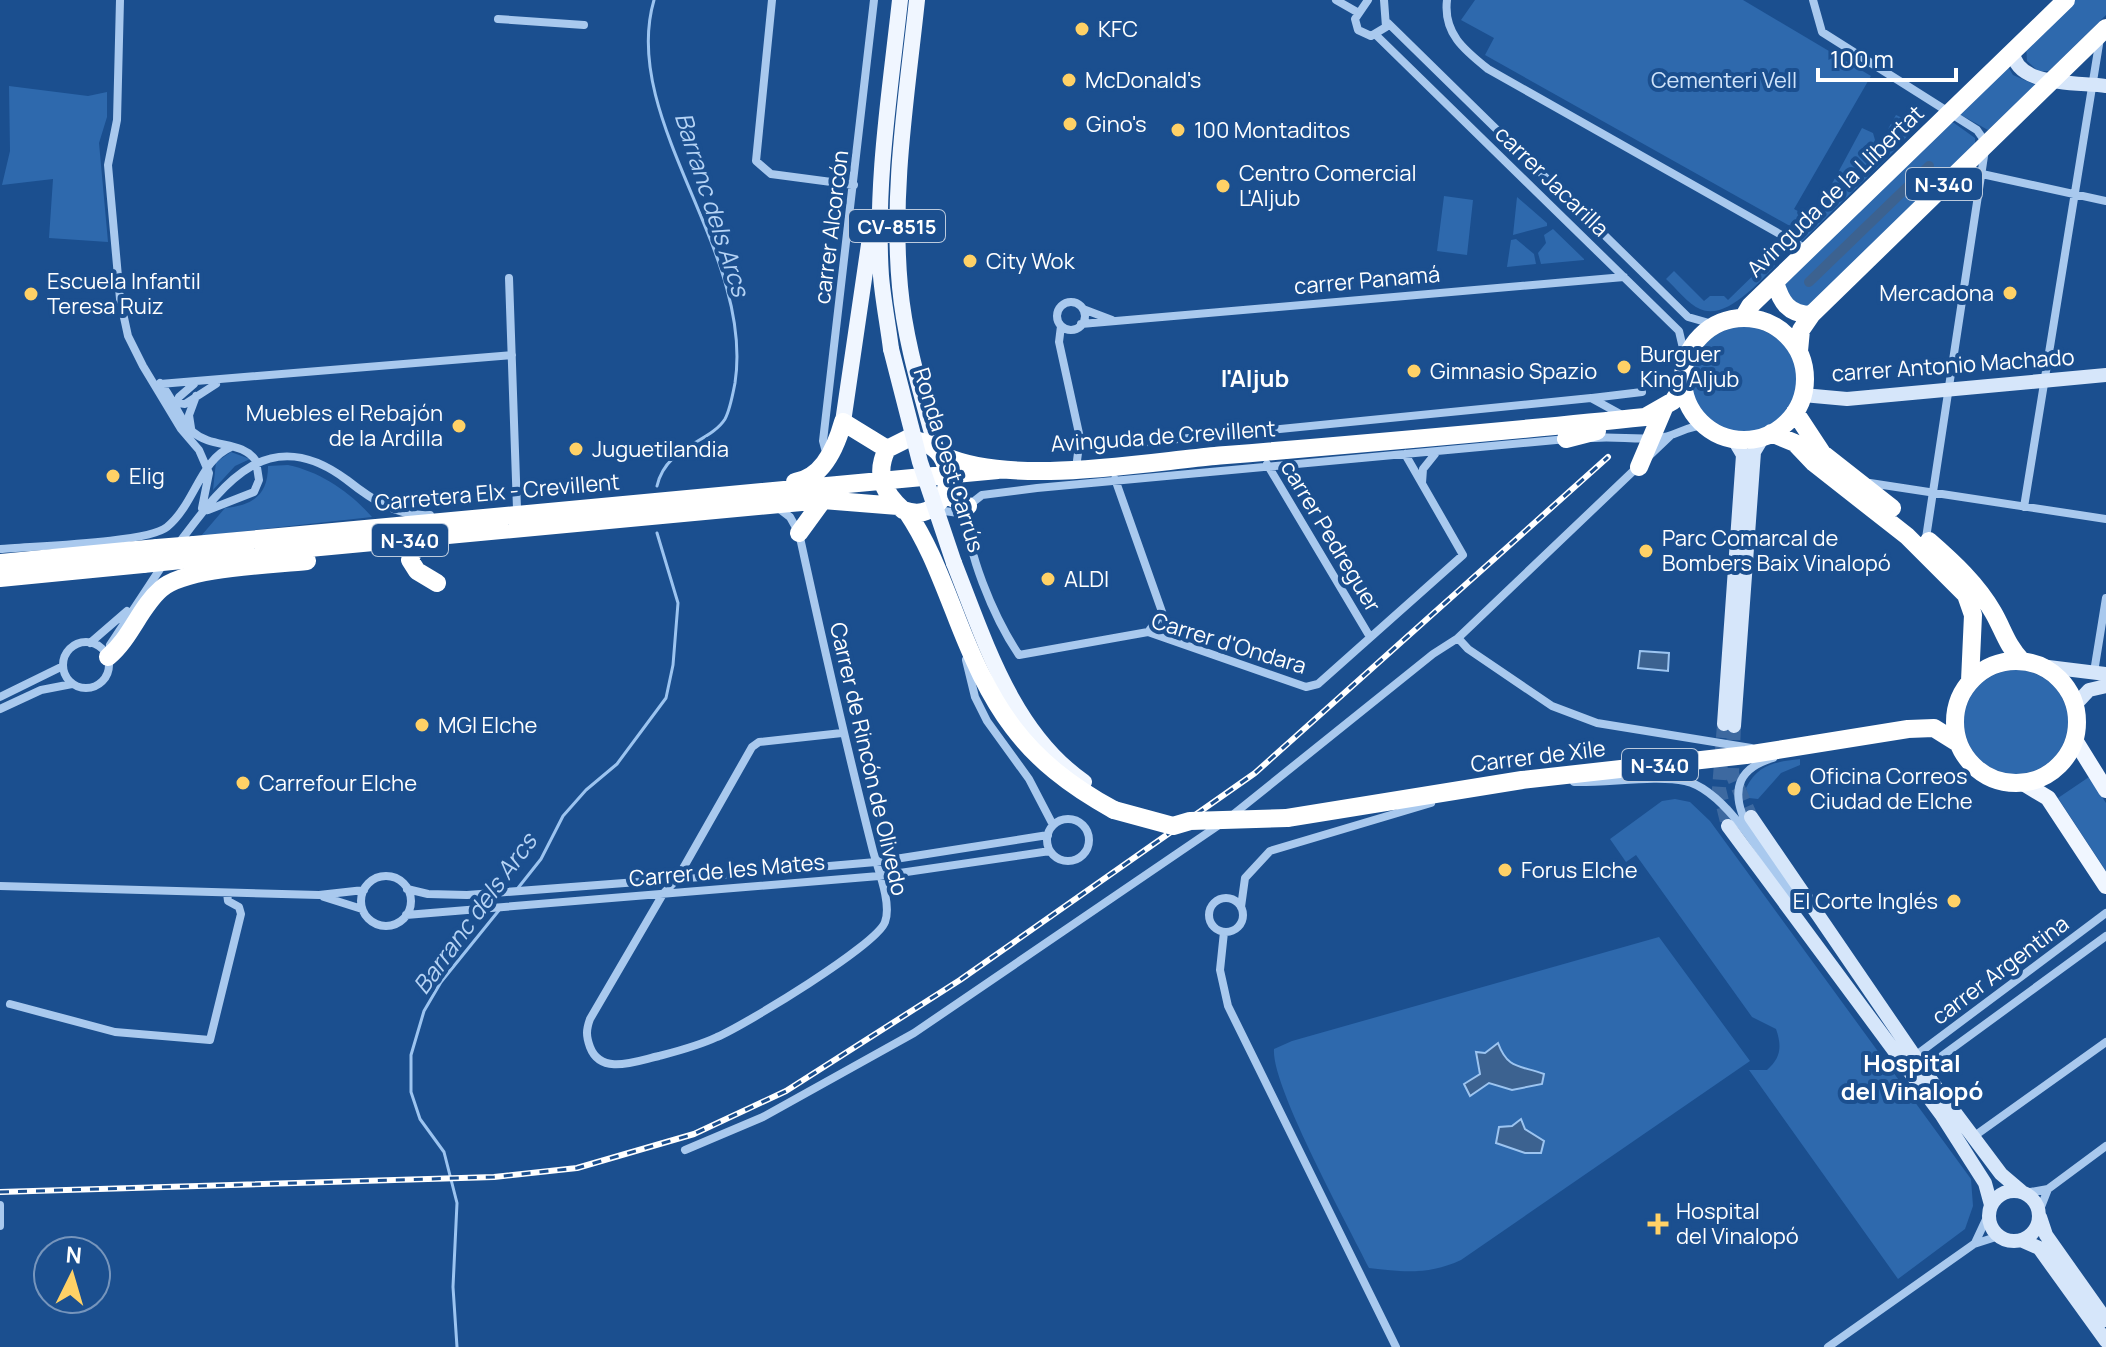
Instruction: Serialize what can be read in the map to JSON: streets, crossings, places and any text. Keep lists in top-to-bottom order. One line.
{"streets":{"highway":["N-340","Avinguda de la Llibertat","Avinguda de Crevillent","Ronda Oest Carrús","Carretera Elx - Crevillent","Carrer de Xile"],"main road":["CV-8515","carrer Antonio Machado"],"street":["carrer Jacarilla","carrer Alcorcón","carrer Panamá","carrer Pedreguer","Carrer d'Ondara","Carrer de Rincón de Olivedo","Carrer de les Mates","carrer Argentina"]},"crossings":[["carrer Jacarilla","N-340"],["carrer Jacarilla","Avinguda de la Llibertat"],["carrer Jacarilla","carrer Panamá"],["carrer Jacarilla","carrer Antonio Machado"],["carrer Jacarilla","Avinguda de Crevillent"],["N-340","Avinguda de la Llibertat"],["N-340","carrer Antonio Machado"],["N-340","Avinguda de Crevillent"],["N-340","Carrer de Xile"],["Avinguda de la Llibertat","carrer Antonio Machado"],["Avinguda de la Llibertat","Avinguda de Crevillent"],["carrer Antonio Machado","Avinguda de Crevillent"],["Avinguda de Crevillent","Ronda Oest Carrús"],["Avinguda de Crevillent","Carretera Elx - Crevillent"],["Avinguda de Crevillent","carrer Pedreguer"],["Avinguda de Crevillent","Carrer d'Ondara"],["Ronda Oest Carrús","Carretera Elx - Crevillent"],["Ronda Oest Carrús","Carrer de Xile"],["Carretera Elx - Crevillent","Carrer de Rincón de Olivedo"],["carrer Pedreguer","Carrer d'Ondara"],["Carrer de Rincón de Olivedo","Carrer de les Mates"]],"districts":["l'Aljub","Hospital del Vinalopó"],"water":["Barranc dels Arcs"],"parks":["Cementeri Vell"],"places":{"other":["KFC","McDonald's","Gino's","100 Montaditos","Centro Comercial L'Aljub","City Wok","Mercadona","Escuela Infantil Teresa Ruiz","Burguer King Aljub","Gimnasio Spazio","Muebles el Rebajón de la Ardilla","Juguetilandia","Elig","Parc Comarcal de Bombers Baix Vinalopó","ALDI","MGI Elche","Carrefour Elche","Oficina Correos Ciudad de Elche","Forus Elche","El Corte Inglés"],"health":["Hospital del Vinalopó"]},"scale_bar":"100 m","north":"top"}
